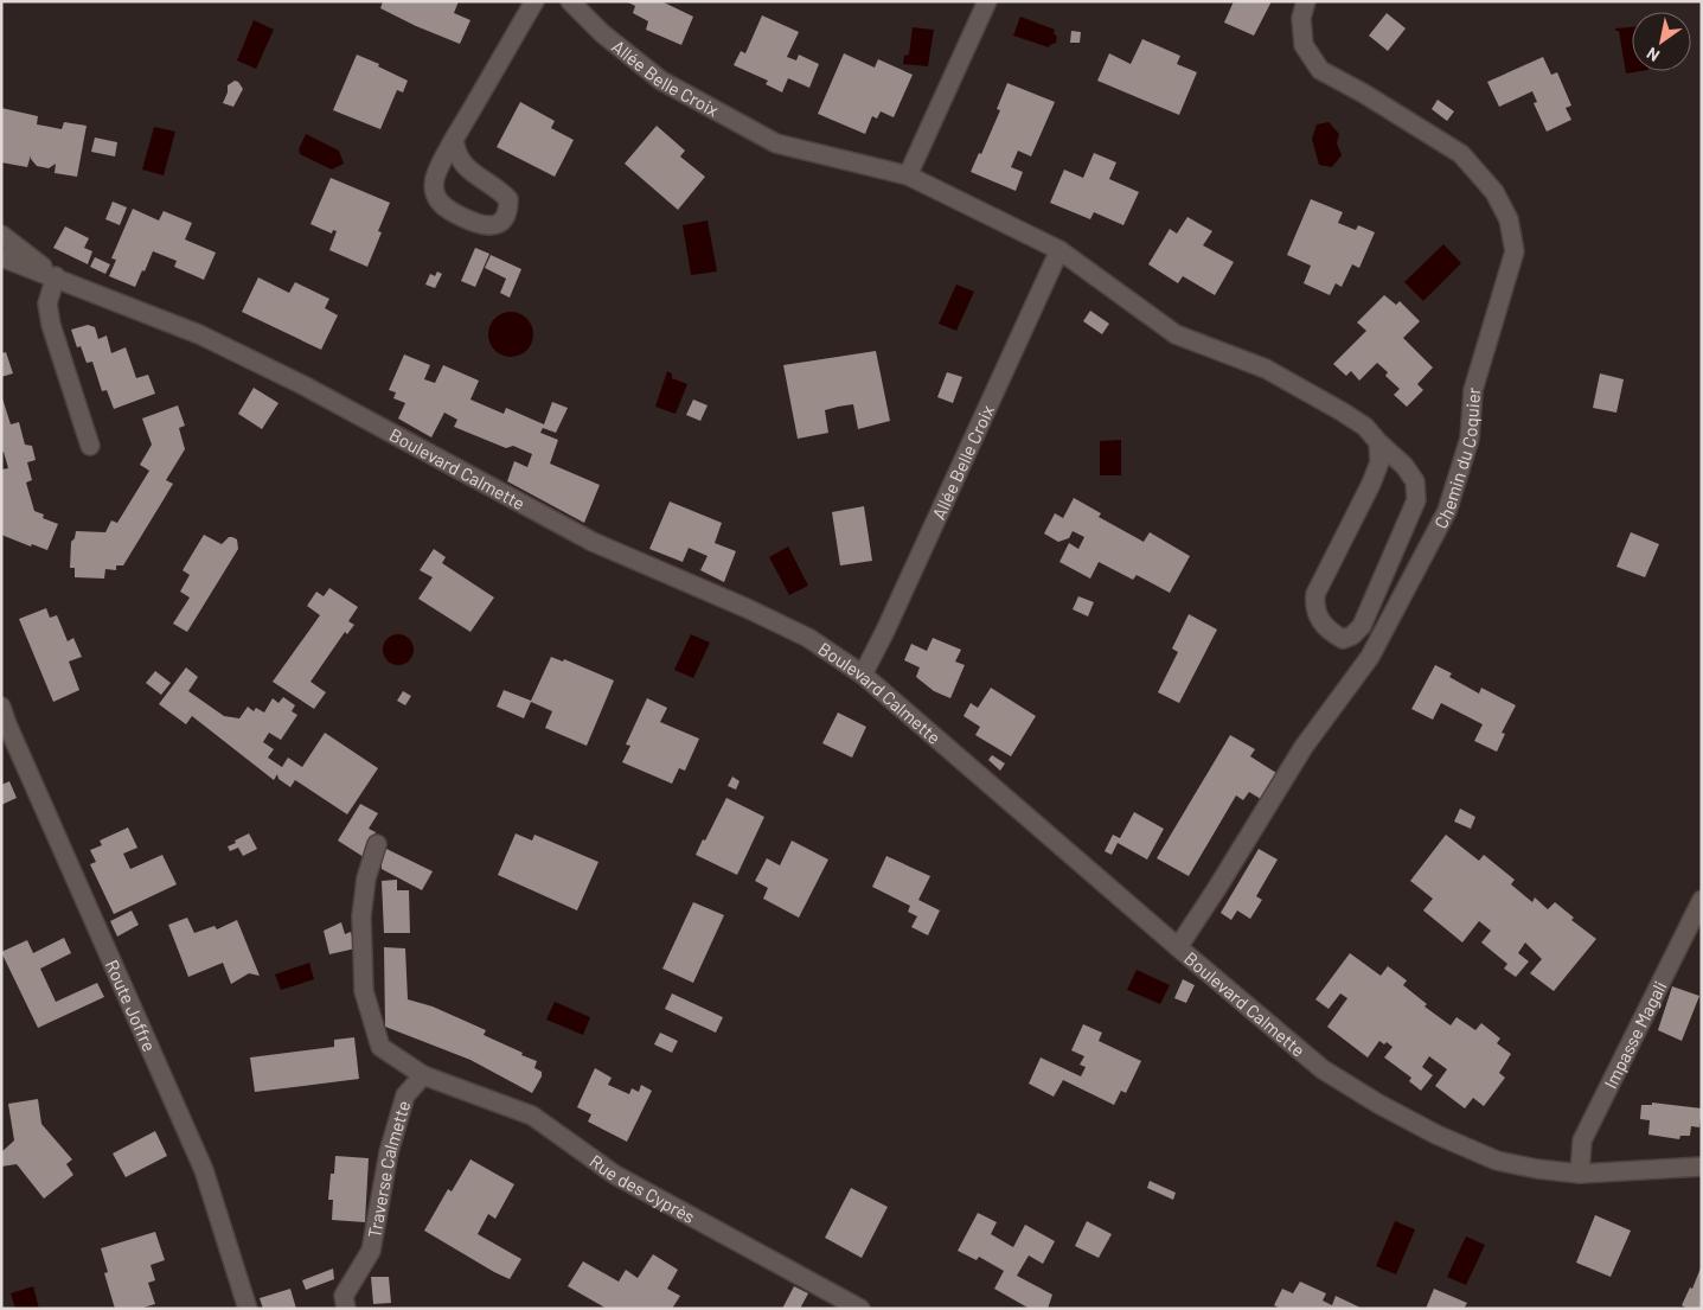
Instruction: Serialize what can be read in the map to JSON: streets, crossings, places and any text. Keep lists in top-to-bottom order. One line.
{"streets":{"street":["Allée Belle Croix","Chemin du Coquier","Boulevard Calmette","Route Joffre","Impasse Magali","Traverse Calmette","Rue des Cyprès"]},"crossings":[["Allée Belle Croix","Boulevard Calmette"],["Chemin du Coquier","Boulevard Calmette"],["Boulevard Calmette","Impasse Magali"],["Traverse Calmette","Rue des Cyprès"]],"north":"bottom left"}
